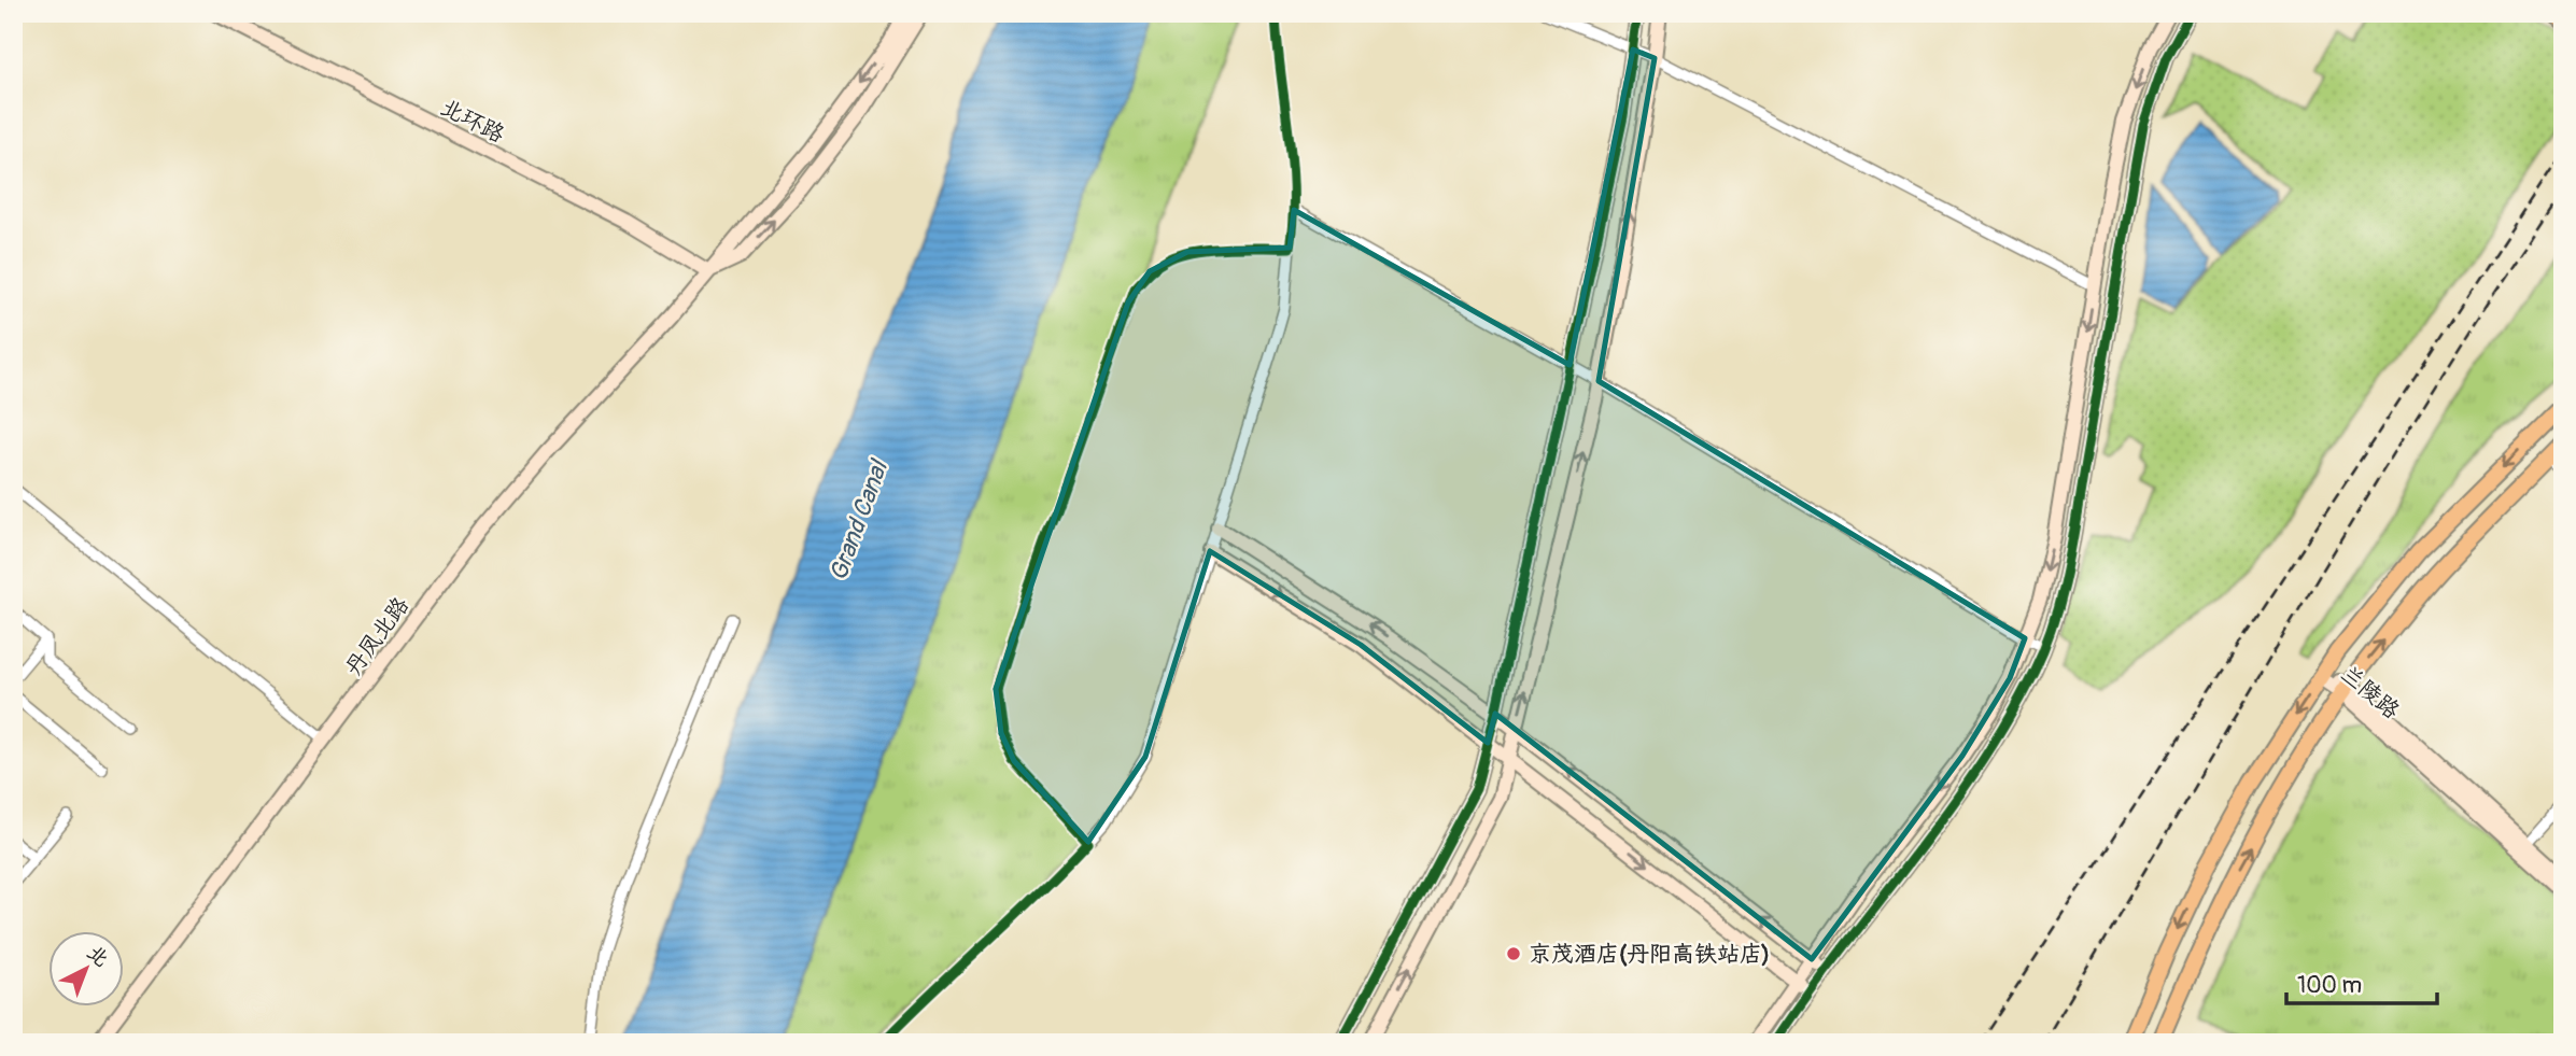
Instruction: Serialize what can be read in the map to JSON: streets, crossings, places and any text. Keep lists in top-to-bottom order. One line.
{"streets":{"street":["北环路","丹凤北路","兰陵路"]},"crossings":[["北环路","丹凤北路"]],"water":["Grand Canal"],"places":["京茂酒店(丹阳高铁站店)"],"scale_bar":"100 m","north":"top right"}
